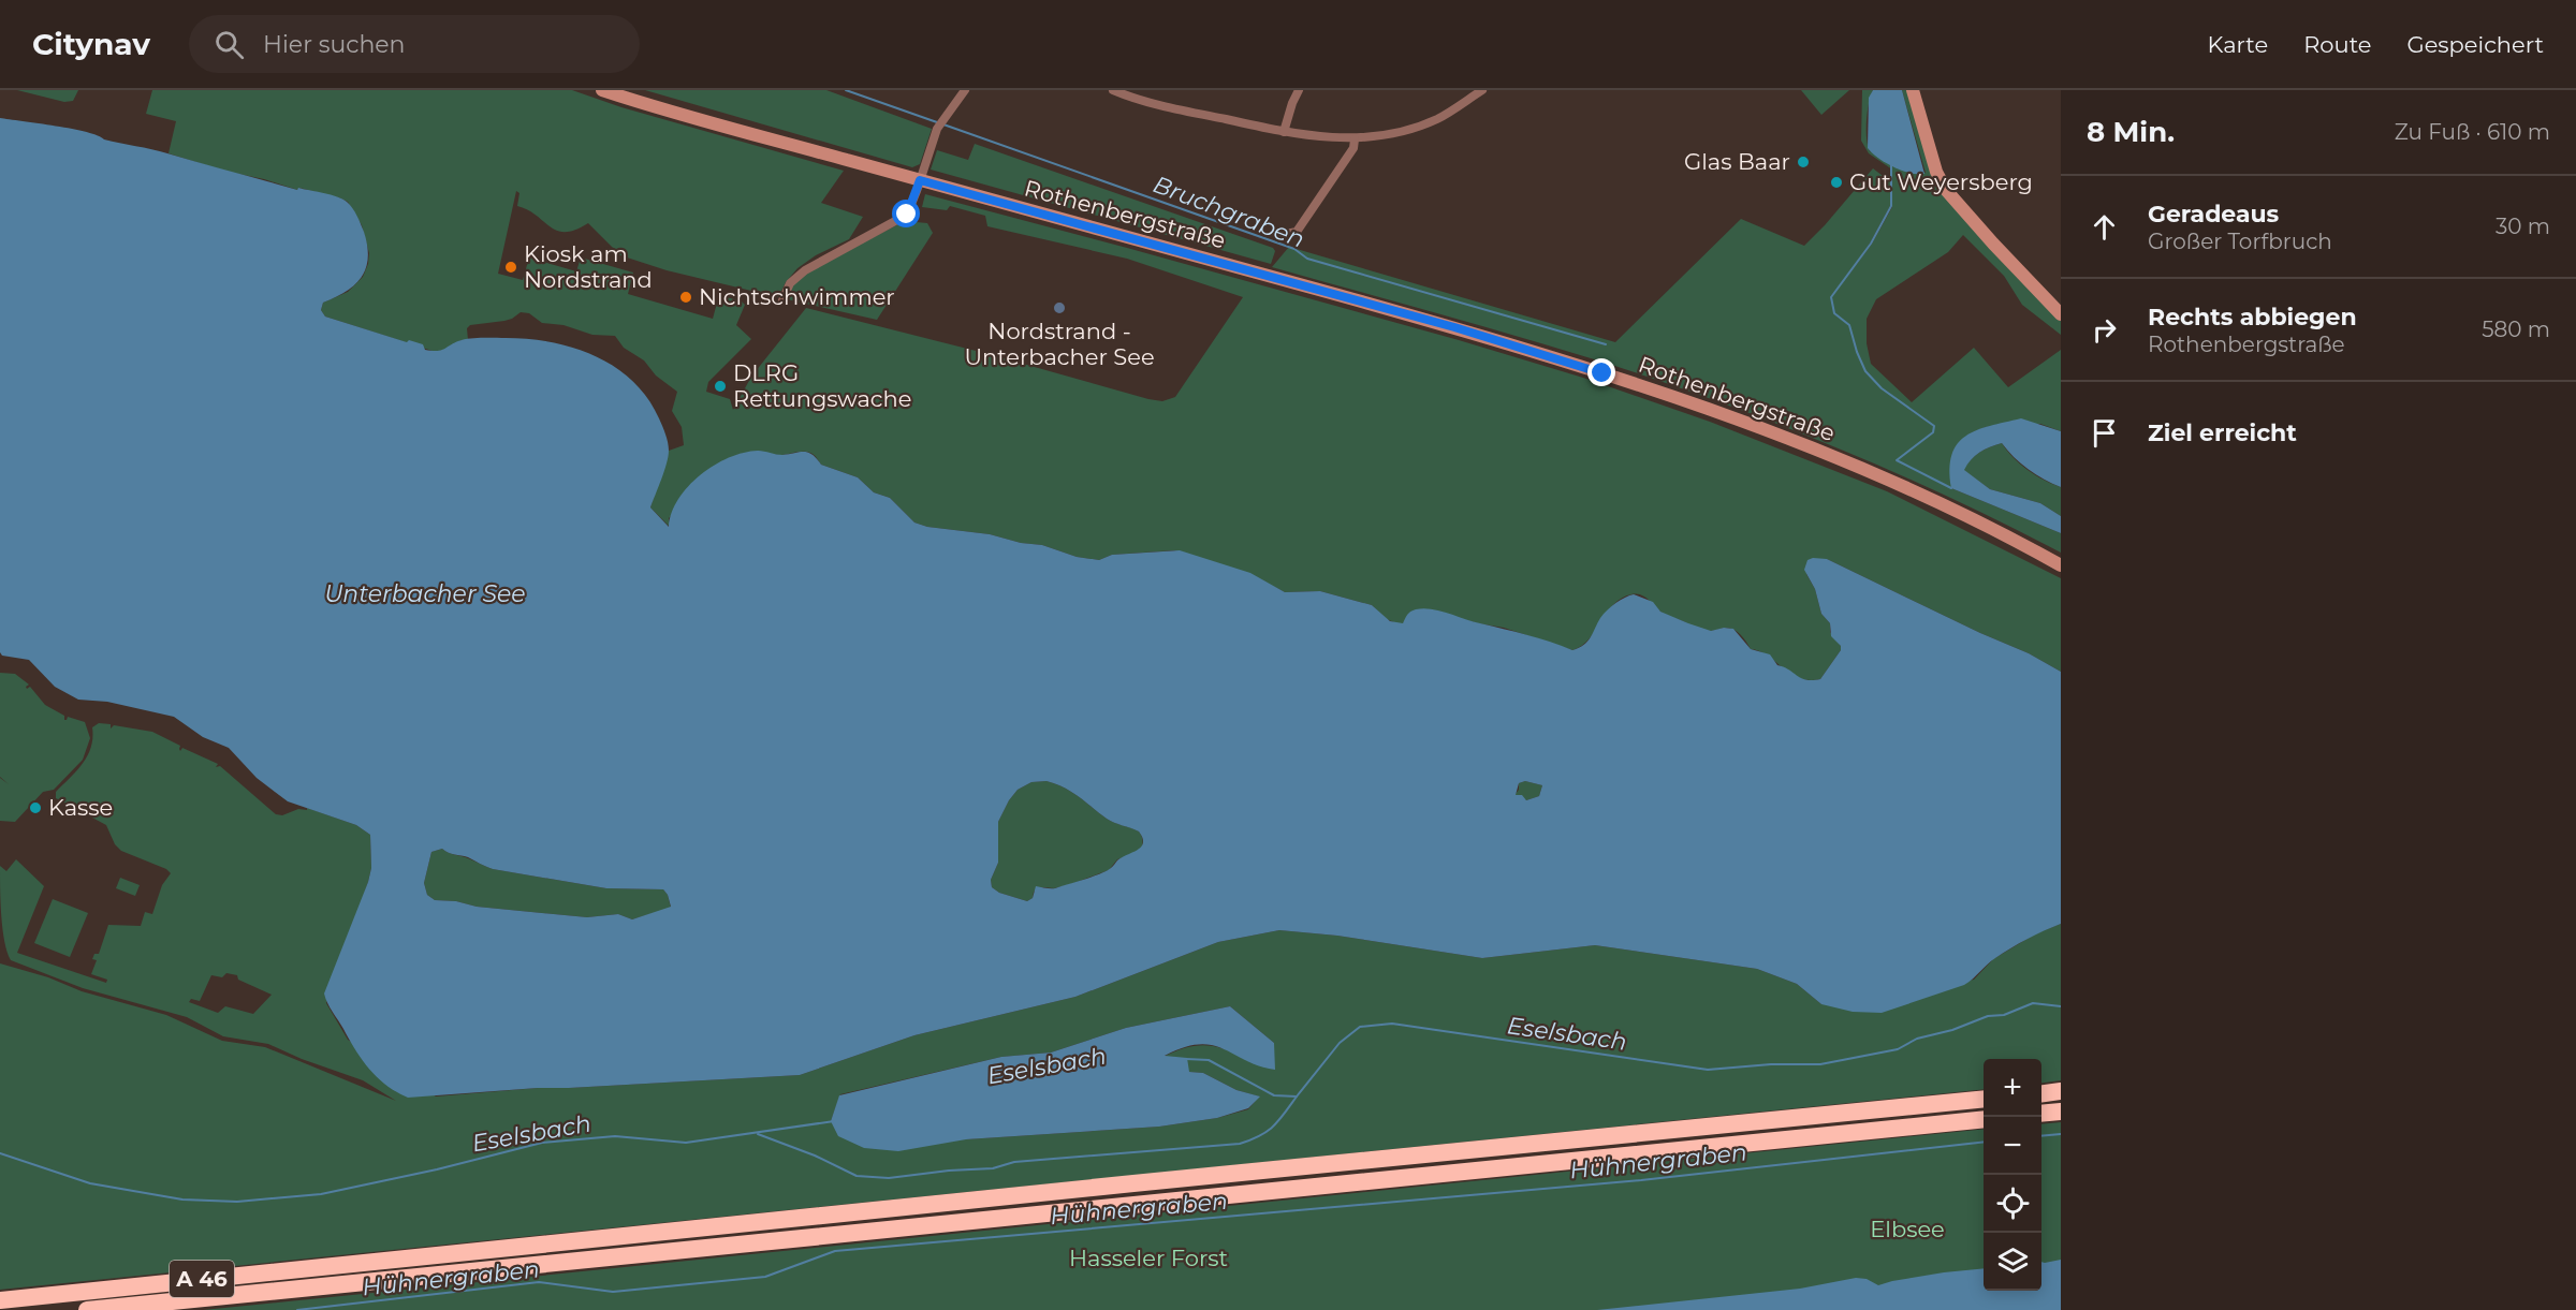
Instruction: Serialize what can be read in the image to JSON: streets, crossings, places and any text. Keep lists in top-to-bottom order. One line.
{"streets":{"highway":["A 46"],"main road":["Rothenbergstraße"]},"water":["Bruchgraben","Unterbacher See","Eselsbach","Hühnergraben"],"parks":["Elbsee","Hasseler Forst"],"places":["Glas Baar","Gut Weyersberg","Kiosk am Nordstrand","Nichtschwimmer","Nordstrand - Unterbacher See","DLRG Rettungswache","Kasse"],"page":{"header":"Citynav","search":"Hier suchen","nav":["Karte","Route","Gespeichert"],"heading":["8 Min.","Zu Fuß · 610 m"],"list":[["Geradeaus","Großer Torfbruch","30 m"],["Rechts abbiegen","Rothenbergstraße","580 m"],"Ziel erreicht"],"map_buttons":["+","−"]}}
